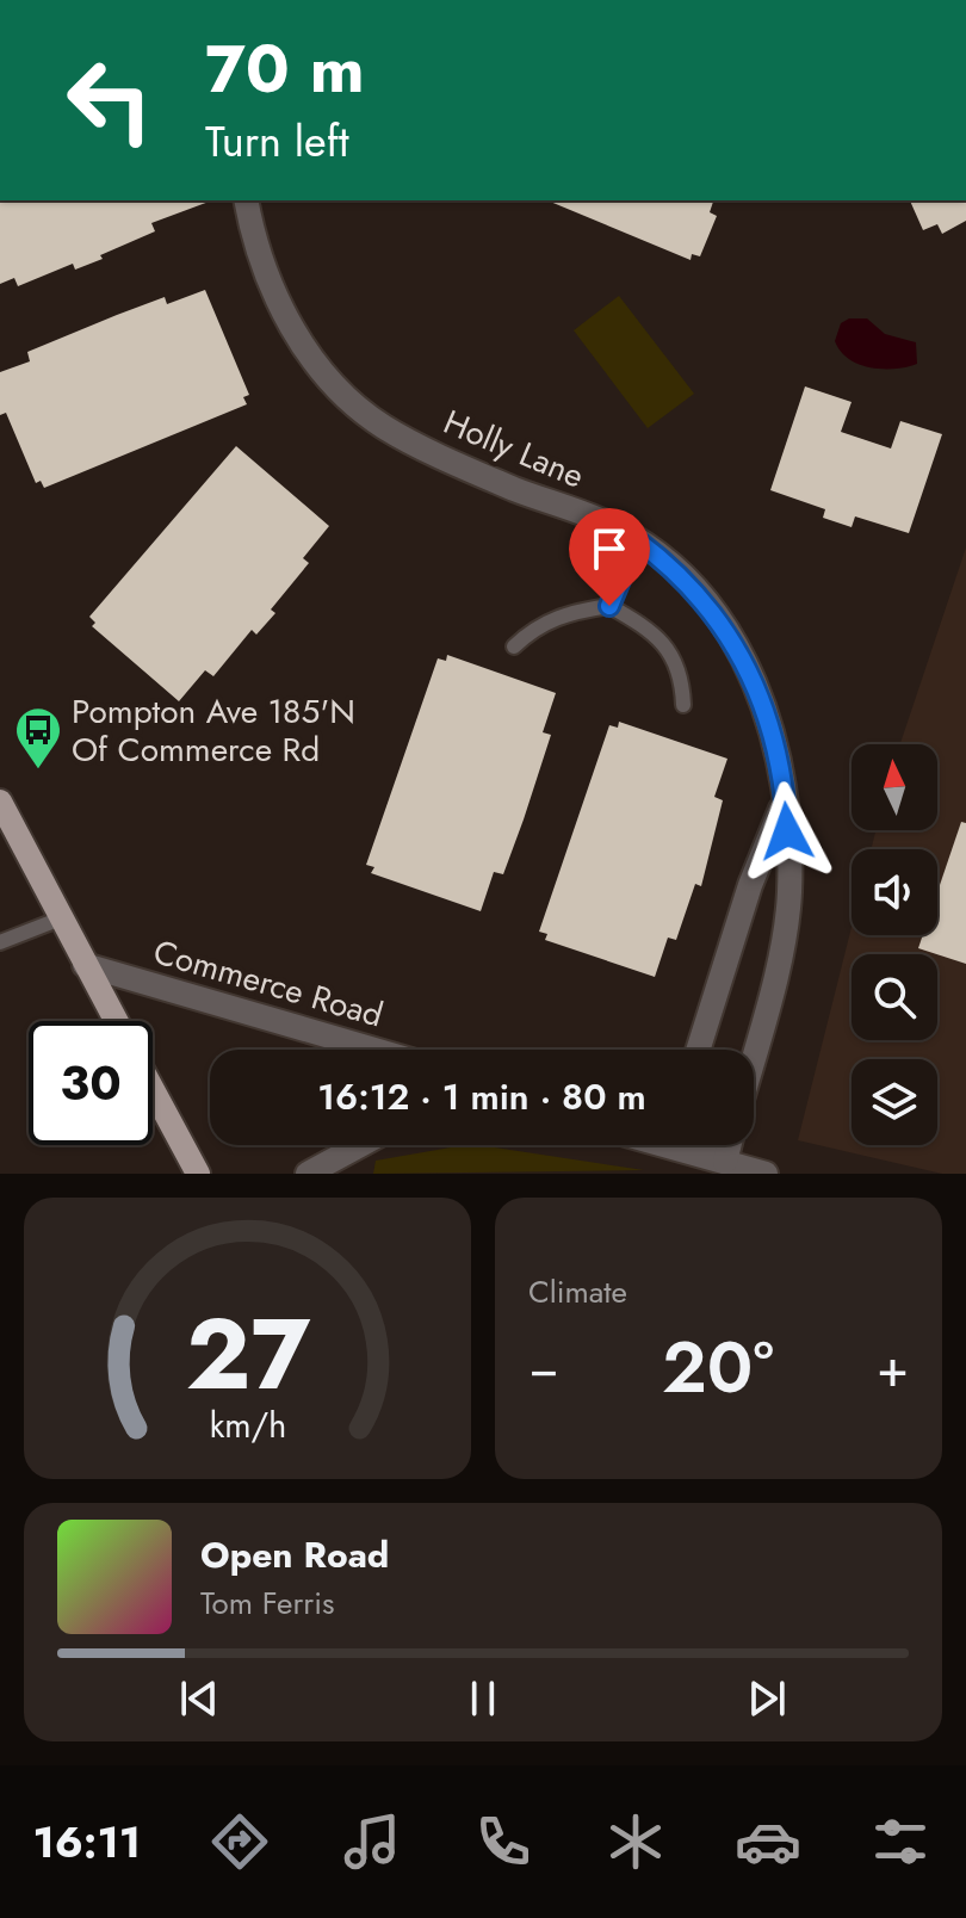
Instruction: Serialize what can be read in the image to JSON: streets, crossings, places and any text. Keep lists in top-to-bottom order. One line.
{"streets":{"street":["Holly Lane","Commerce Road"]},"places":{"bus stop":["Pompton Ave 185'N Of Commerce Rd"]},"north":"top","page":{"turn":["70 m","Turn left"],"limit":"30","trip":"16:12 · 1 min · 80 m","tile":"Climate","heat":["−","20°","+"],"song":["Open Road","Tom Ferris"],"tabs":"16:11","gauge":["27","km/h"]}}
